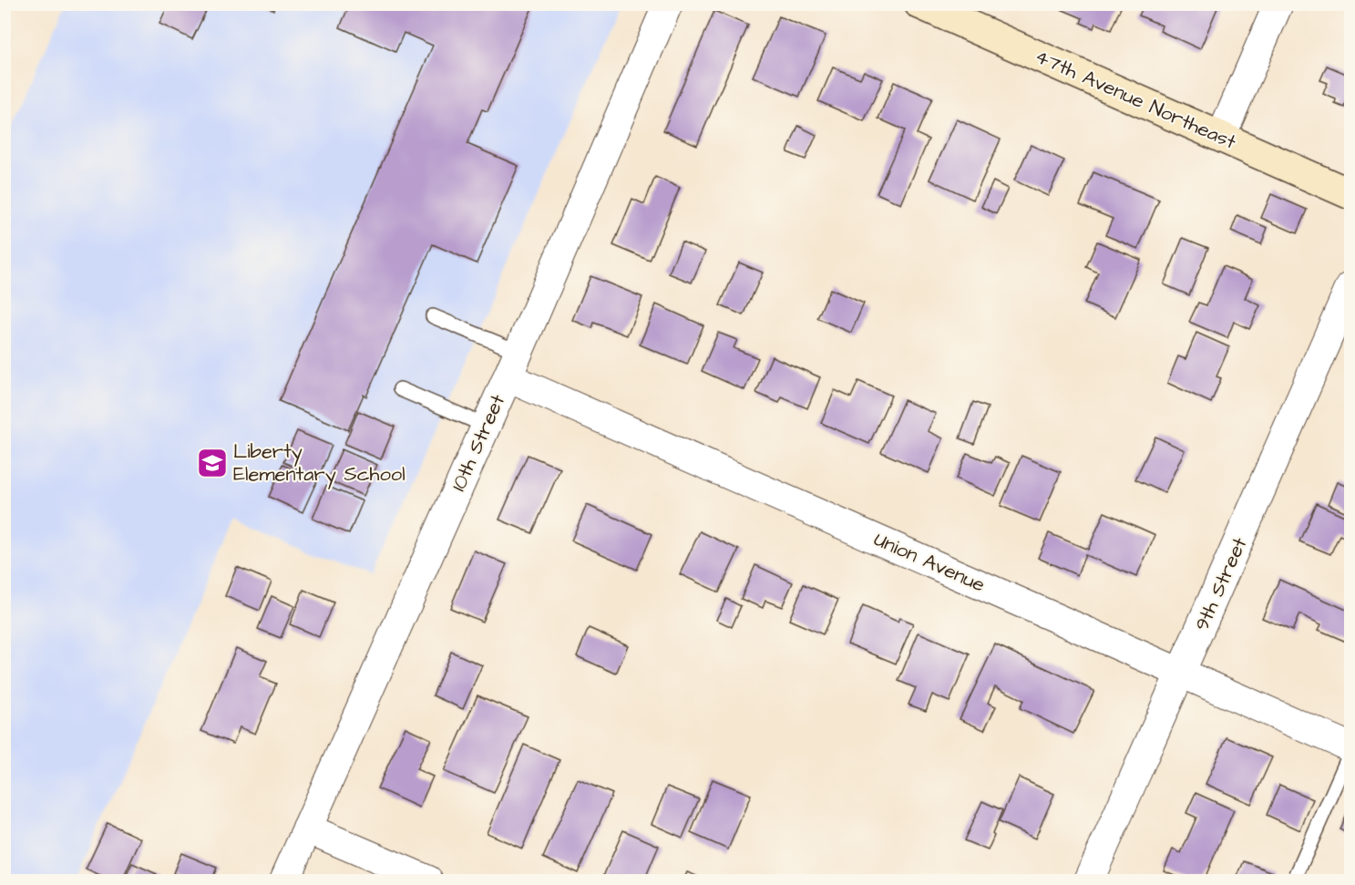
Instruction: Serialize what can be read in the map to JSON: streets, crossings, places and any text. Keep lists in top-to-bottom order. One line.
{"streets":{"street":["47th Avenue Northeast","10th Street","Union Avenue","9th Street"]},"crossings":[["10th Street","Union Avenue"],["Union Avenue","9th Street"]],"places":{"school or university":["Liberty Elementary School"]}}
